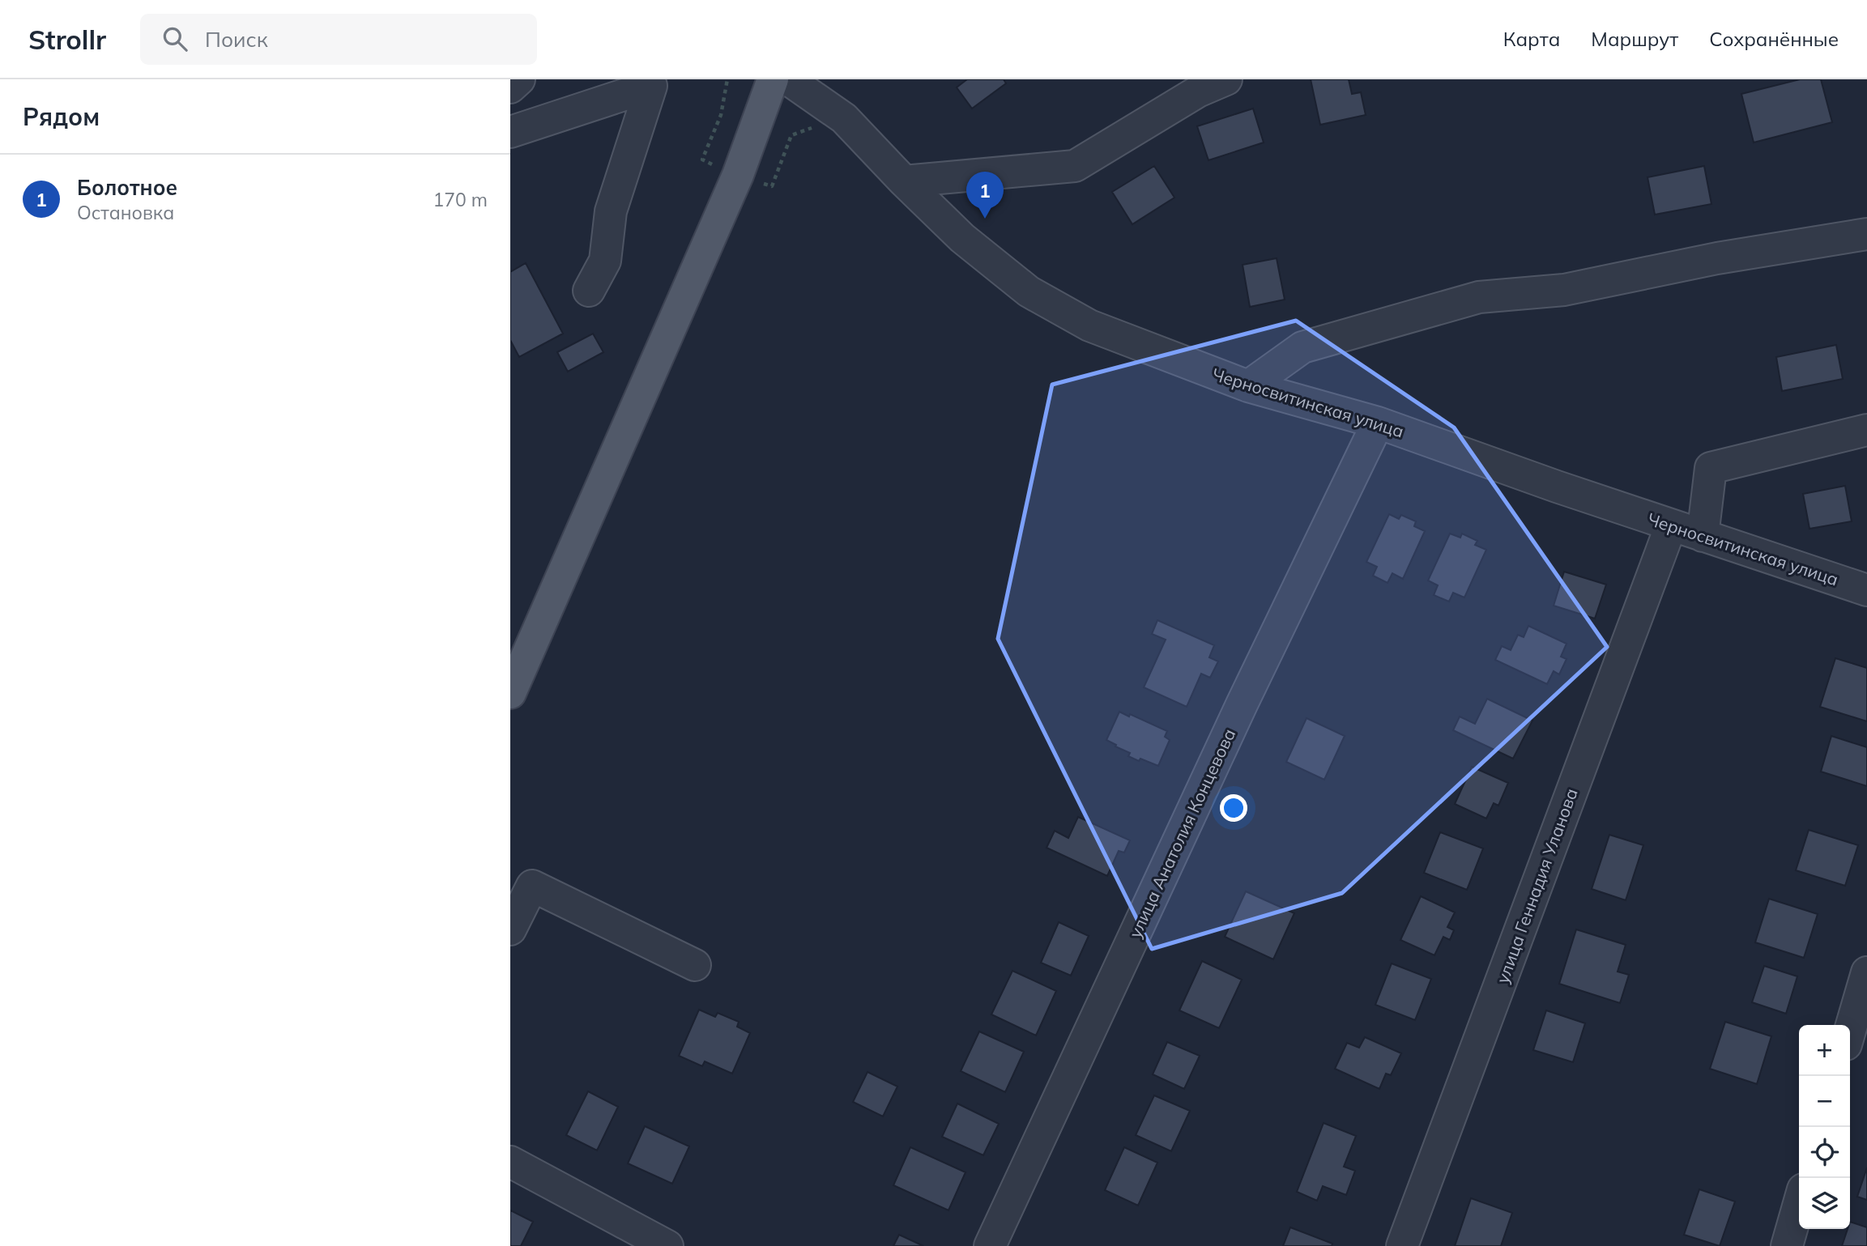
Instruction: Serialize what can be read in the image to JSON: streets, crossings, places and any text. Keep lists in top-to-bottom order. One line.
{"streets":{"street":["Черносвитинская улица","улица Анатолия Концевова","улица Геннадия Уланова"]},"crossings":[["Черносвитинская улица","улица Анатолия Концевова"],["Черносвитинская улица","улица Геннадия Уланова"]],"page":{"header":"Strollr","search":"Поиск","nav":["Карта","Маршрут","Сохранённые"],"heading":"Рядом","list":[{"mark":"1","name":"Болотное","note":"Остановка","value":"170 m"}],"pins":"1","map_buttons":["+","−"]}}
